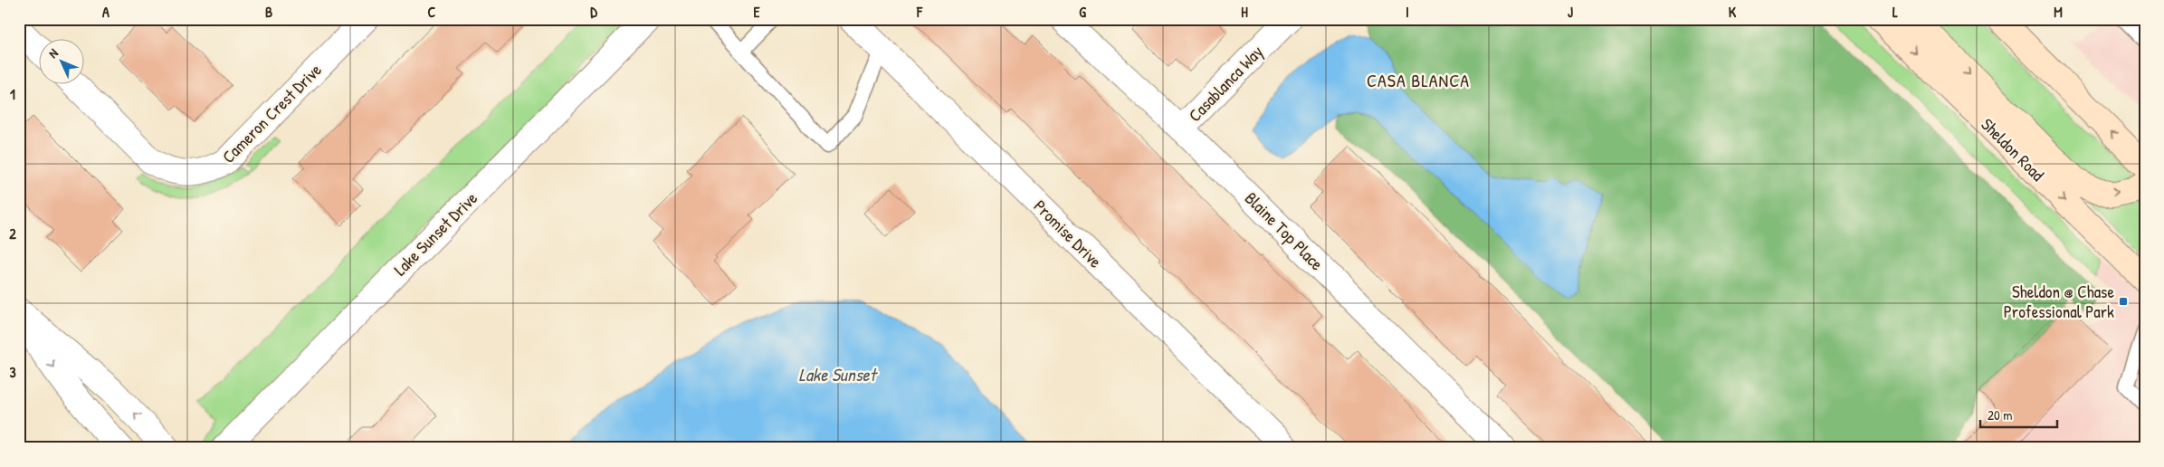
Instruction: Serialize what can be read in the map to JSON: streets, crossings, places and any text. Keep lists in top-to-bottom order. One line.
{"streets":{"main road":["Sheldon Road"],"street":["Casablanca Way","Cameron Crest Drive","Blaine Top Place","Lake Sunset Drive","Promise Drive"]},"crossings":[["Casablanca Way","Blaine Top Place"]],"districts":["CASA BLANCA"],"water":["Lake Sunset"],"places":{"transit":["Sheldon @ Chase Professional Park"]},"scale_bar":"20 m","north":"top left","grid":{"columns":["A","B","C","D","E","F","G","H","I","J","K","L","M"],"rows":["1","2","3"]}}
